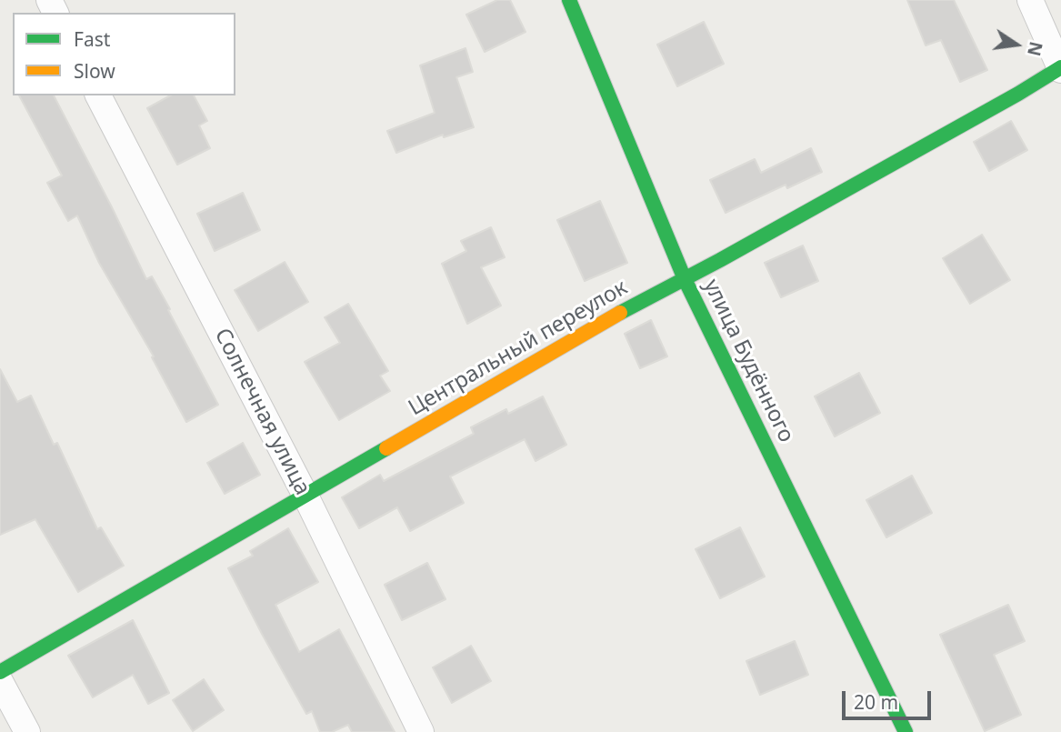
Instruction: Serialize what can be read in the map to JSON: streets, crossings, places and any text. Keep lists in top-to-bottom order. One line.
{"streets":{"street":["Центральный переулок","улица Будённого","Солнечная улица"]},"crossings":[["Центральный переулок","улица Будённого"],["Центральный переулок","Солнечная улица"]],"legend":["Fast","Slow"],"scale_bar":"20 m","north":"right"}
